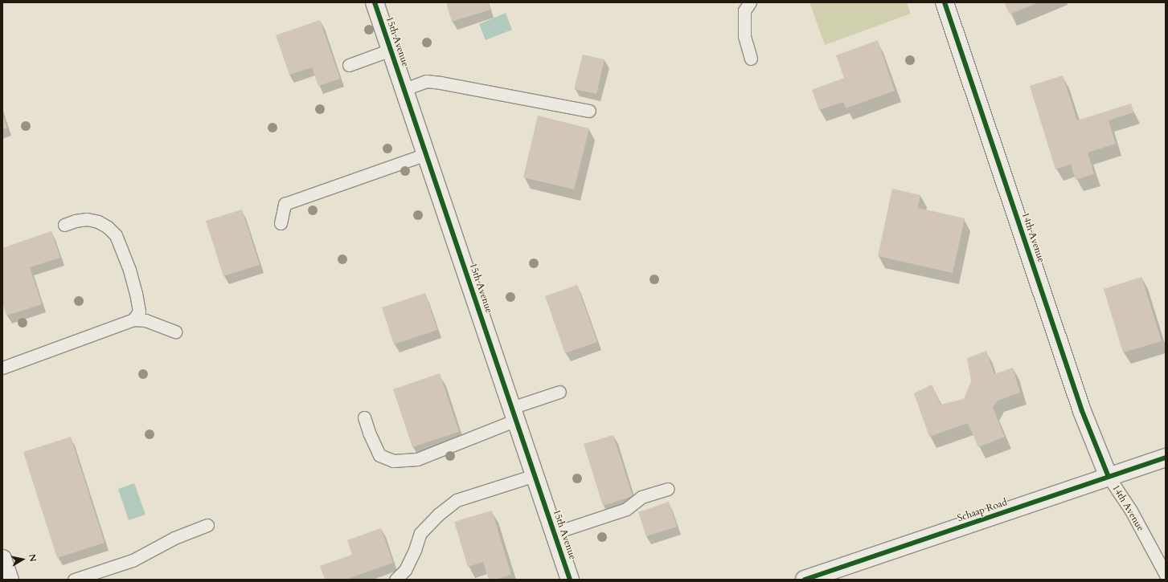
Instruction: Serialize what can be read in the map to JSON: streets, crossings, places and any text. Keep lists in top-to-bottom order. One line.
{"streets":{"street":["15th Avenue","14th Avenue","Schaap Road"]},"crossings":[["14th Avenue","Schaap Road"]],"north":"right"}
